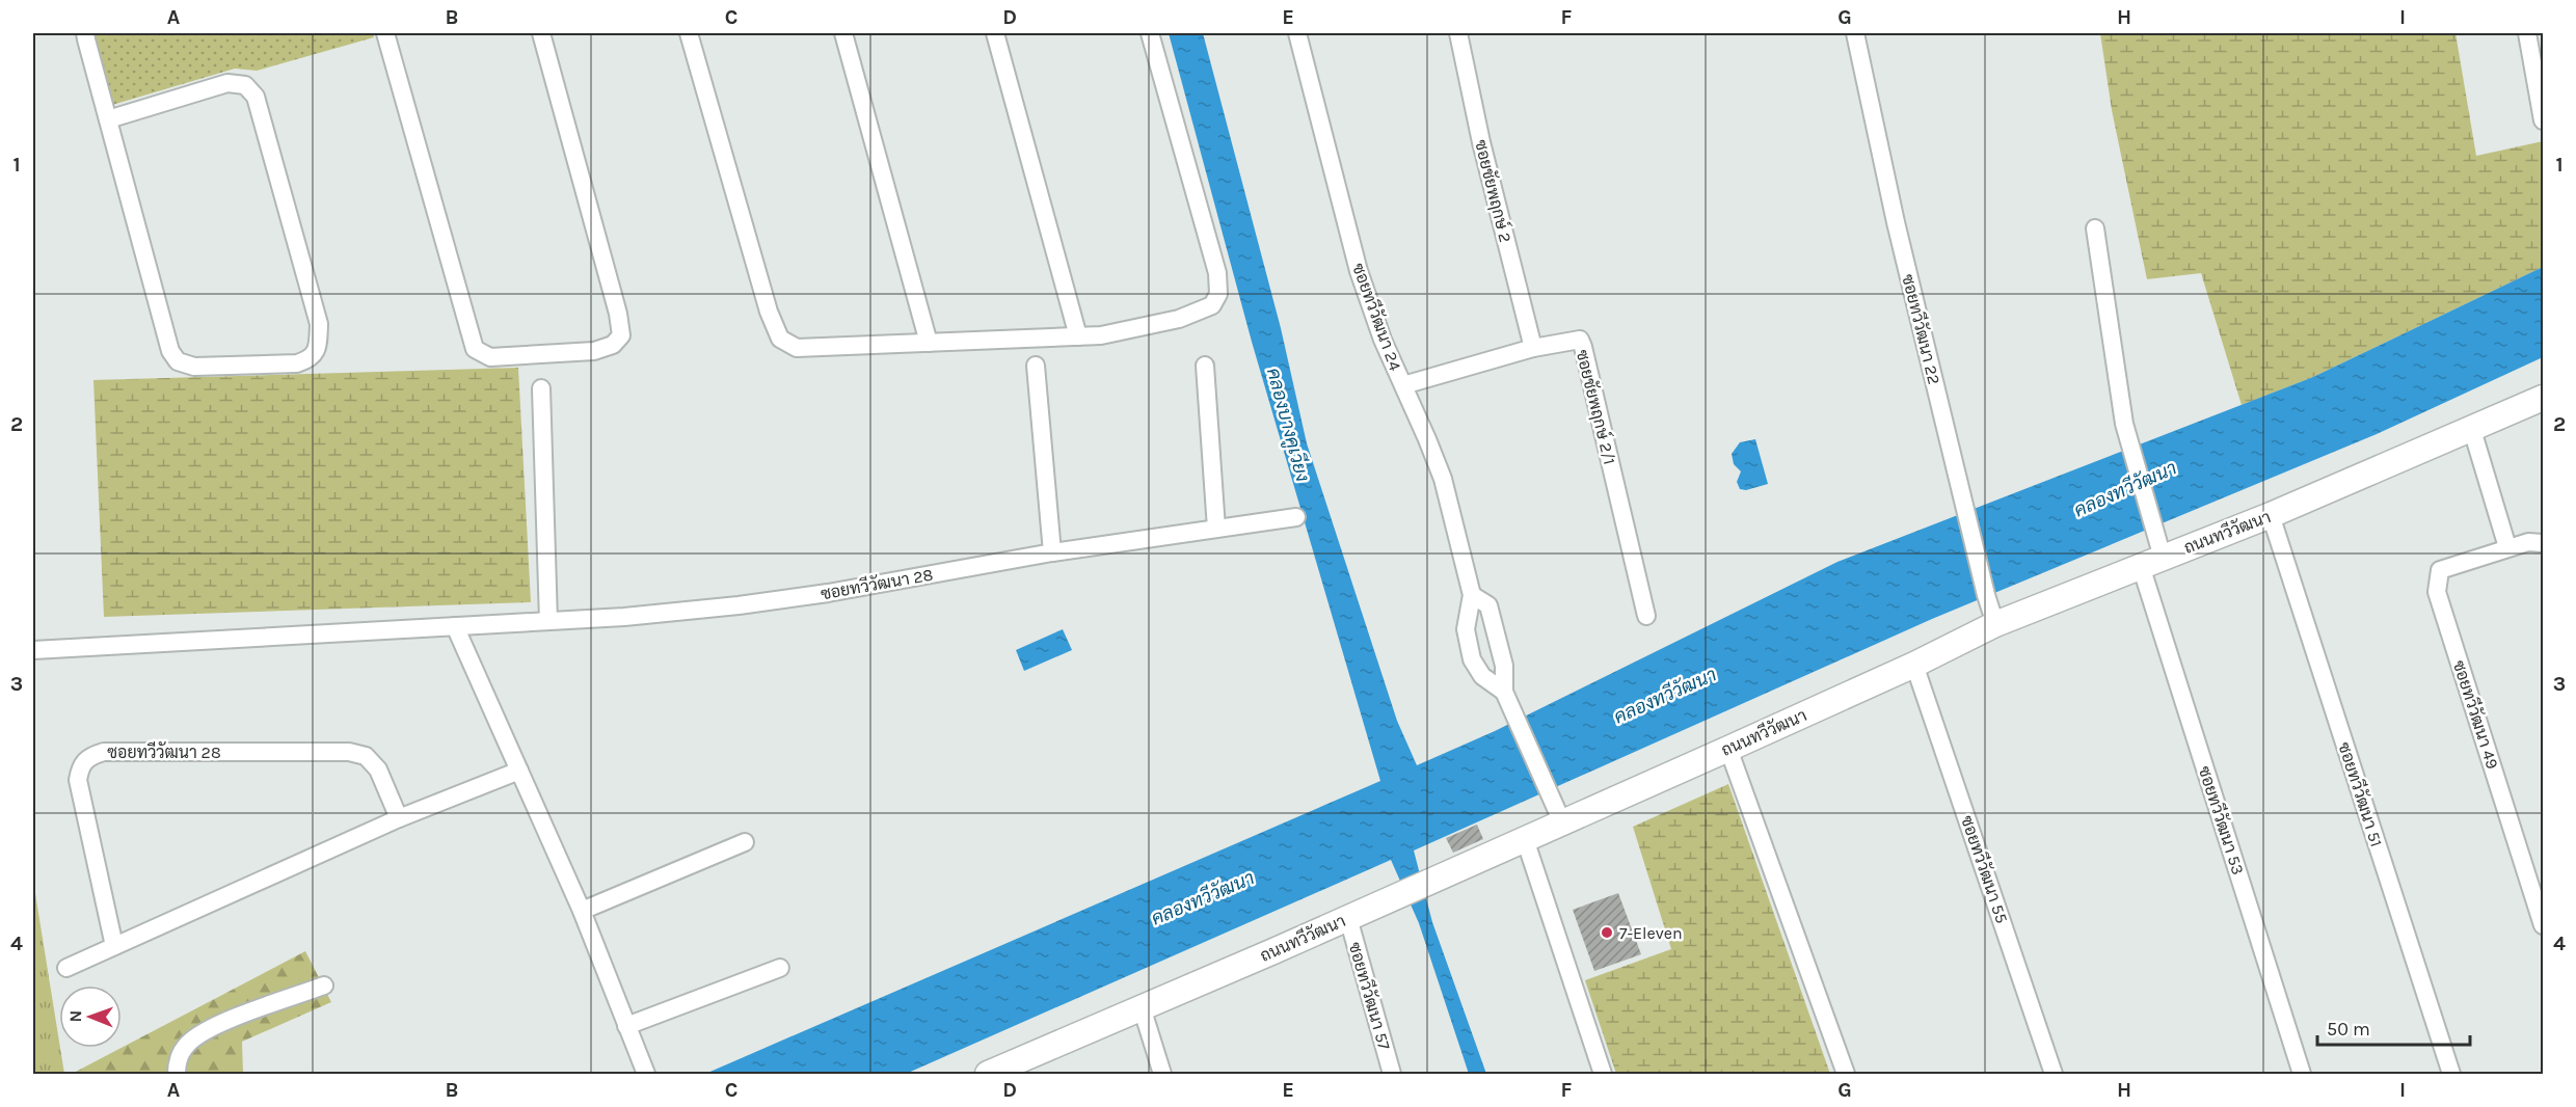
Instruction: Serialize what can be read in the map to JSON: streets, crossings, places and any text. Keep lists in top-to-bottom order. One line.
{"streets":{"main road":["ถนนทวีวัฒนา"],"street":["ซอยชัยพฤกษ์ 2","ซอยทวีวัฒนา 24","ซอยทวีวัฒนา 22","ซอยชัยพฤกษ์ 2/1","ซอยทวีวัฒนา 28","ซอยทวีวัฒนา 49","ซอยทวีวัฒนา 51","ซอยทวีวัฒนา 53","ซอยทวีวัฒนา 55","ซอยทวีวัฒนา 57"]},"crossings":[["ซอยชัยพฤกษ์ 2","ซอยชัยพฤกษ์ 2/1"],["ซอยทวีวัฒนา 24","ซอยชัยพฤกษ์ 2/1"],["ซอยทวีวัฒนา 24","ถนนทวีวัฒนา"],["ซอยทวีวัฒนา 22","ถนนทวีวัฒนา"],["ถนนทวีวัฒนา","ซอยทวีวัฒนา 51"],["ถนนทวีวัฒนา","ซอยทวีวัฒนา 53"],["ถนนทวีวัฒนา","ซอยทวีวัฒนา 55"],["ถนนทวีวัฒนา","ซอยทวีวัฒนา 57"]],"water":["คลองบางคูเวียง","คลองทวีวัฒนา"],"places":["7-Eleven"],"scale_bar":"50 m","north":"left","grid":{"columns":["A","B","C","D","E","F","G","H","I"],"rows":["1","2","3","4"]}}
